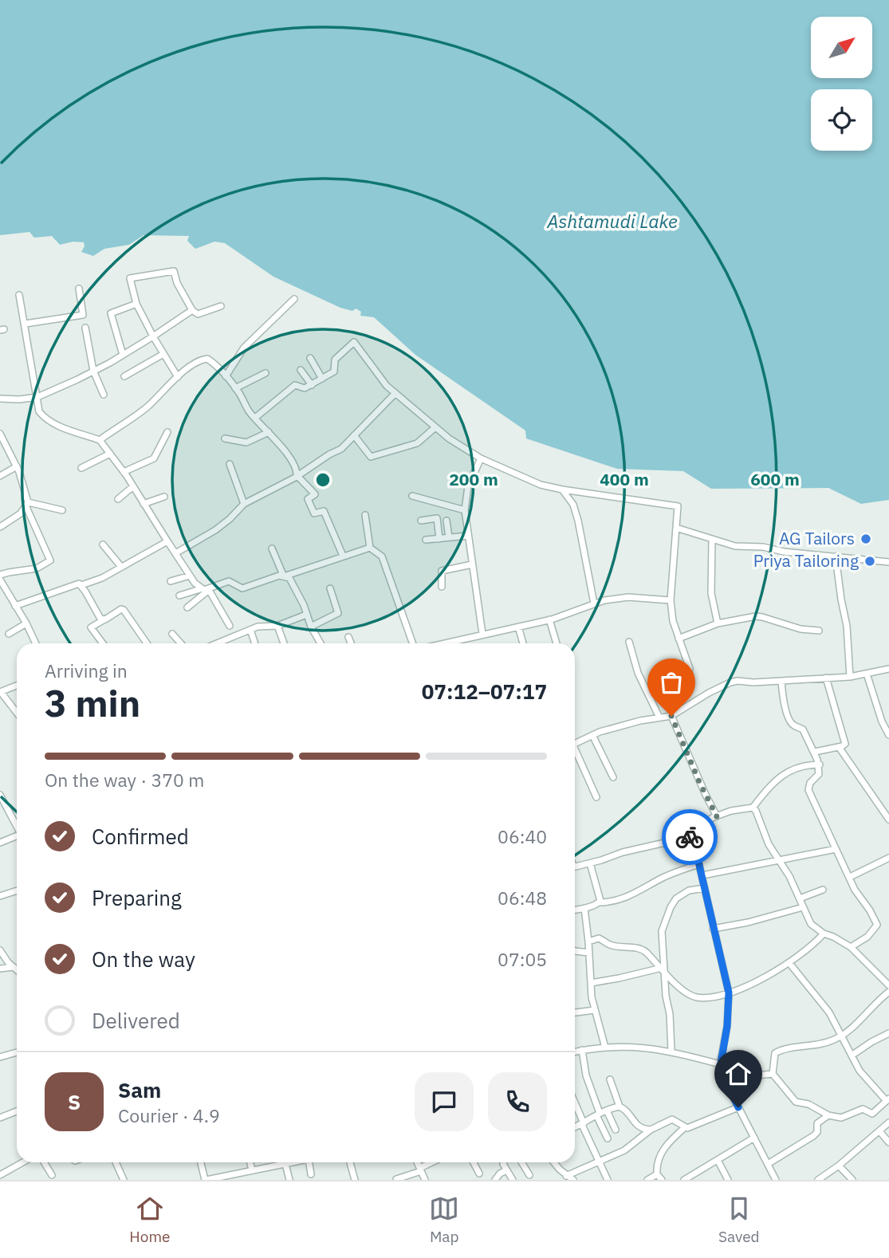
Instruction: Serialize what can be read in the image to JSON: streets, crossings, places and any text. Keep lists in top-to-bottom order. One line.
{"water":["Ashtamudi Lake"],"places":["AG Tailors","Priya Tailoring"],"north":"top right","page":{"heading":["3 min","Arriving in","07:12–07:17"],"panel":["Sam","Courier · 4.9"],"bar":"On the way · 370 m","list":[["Confirmed","06:40"],["Preparing","06:48"],["On the way","07:05"],"Delivered"],"round":"S","tabs":["Home","Map","Saved"]},"rings":["200 m","400 m","600 m"]}
